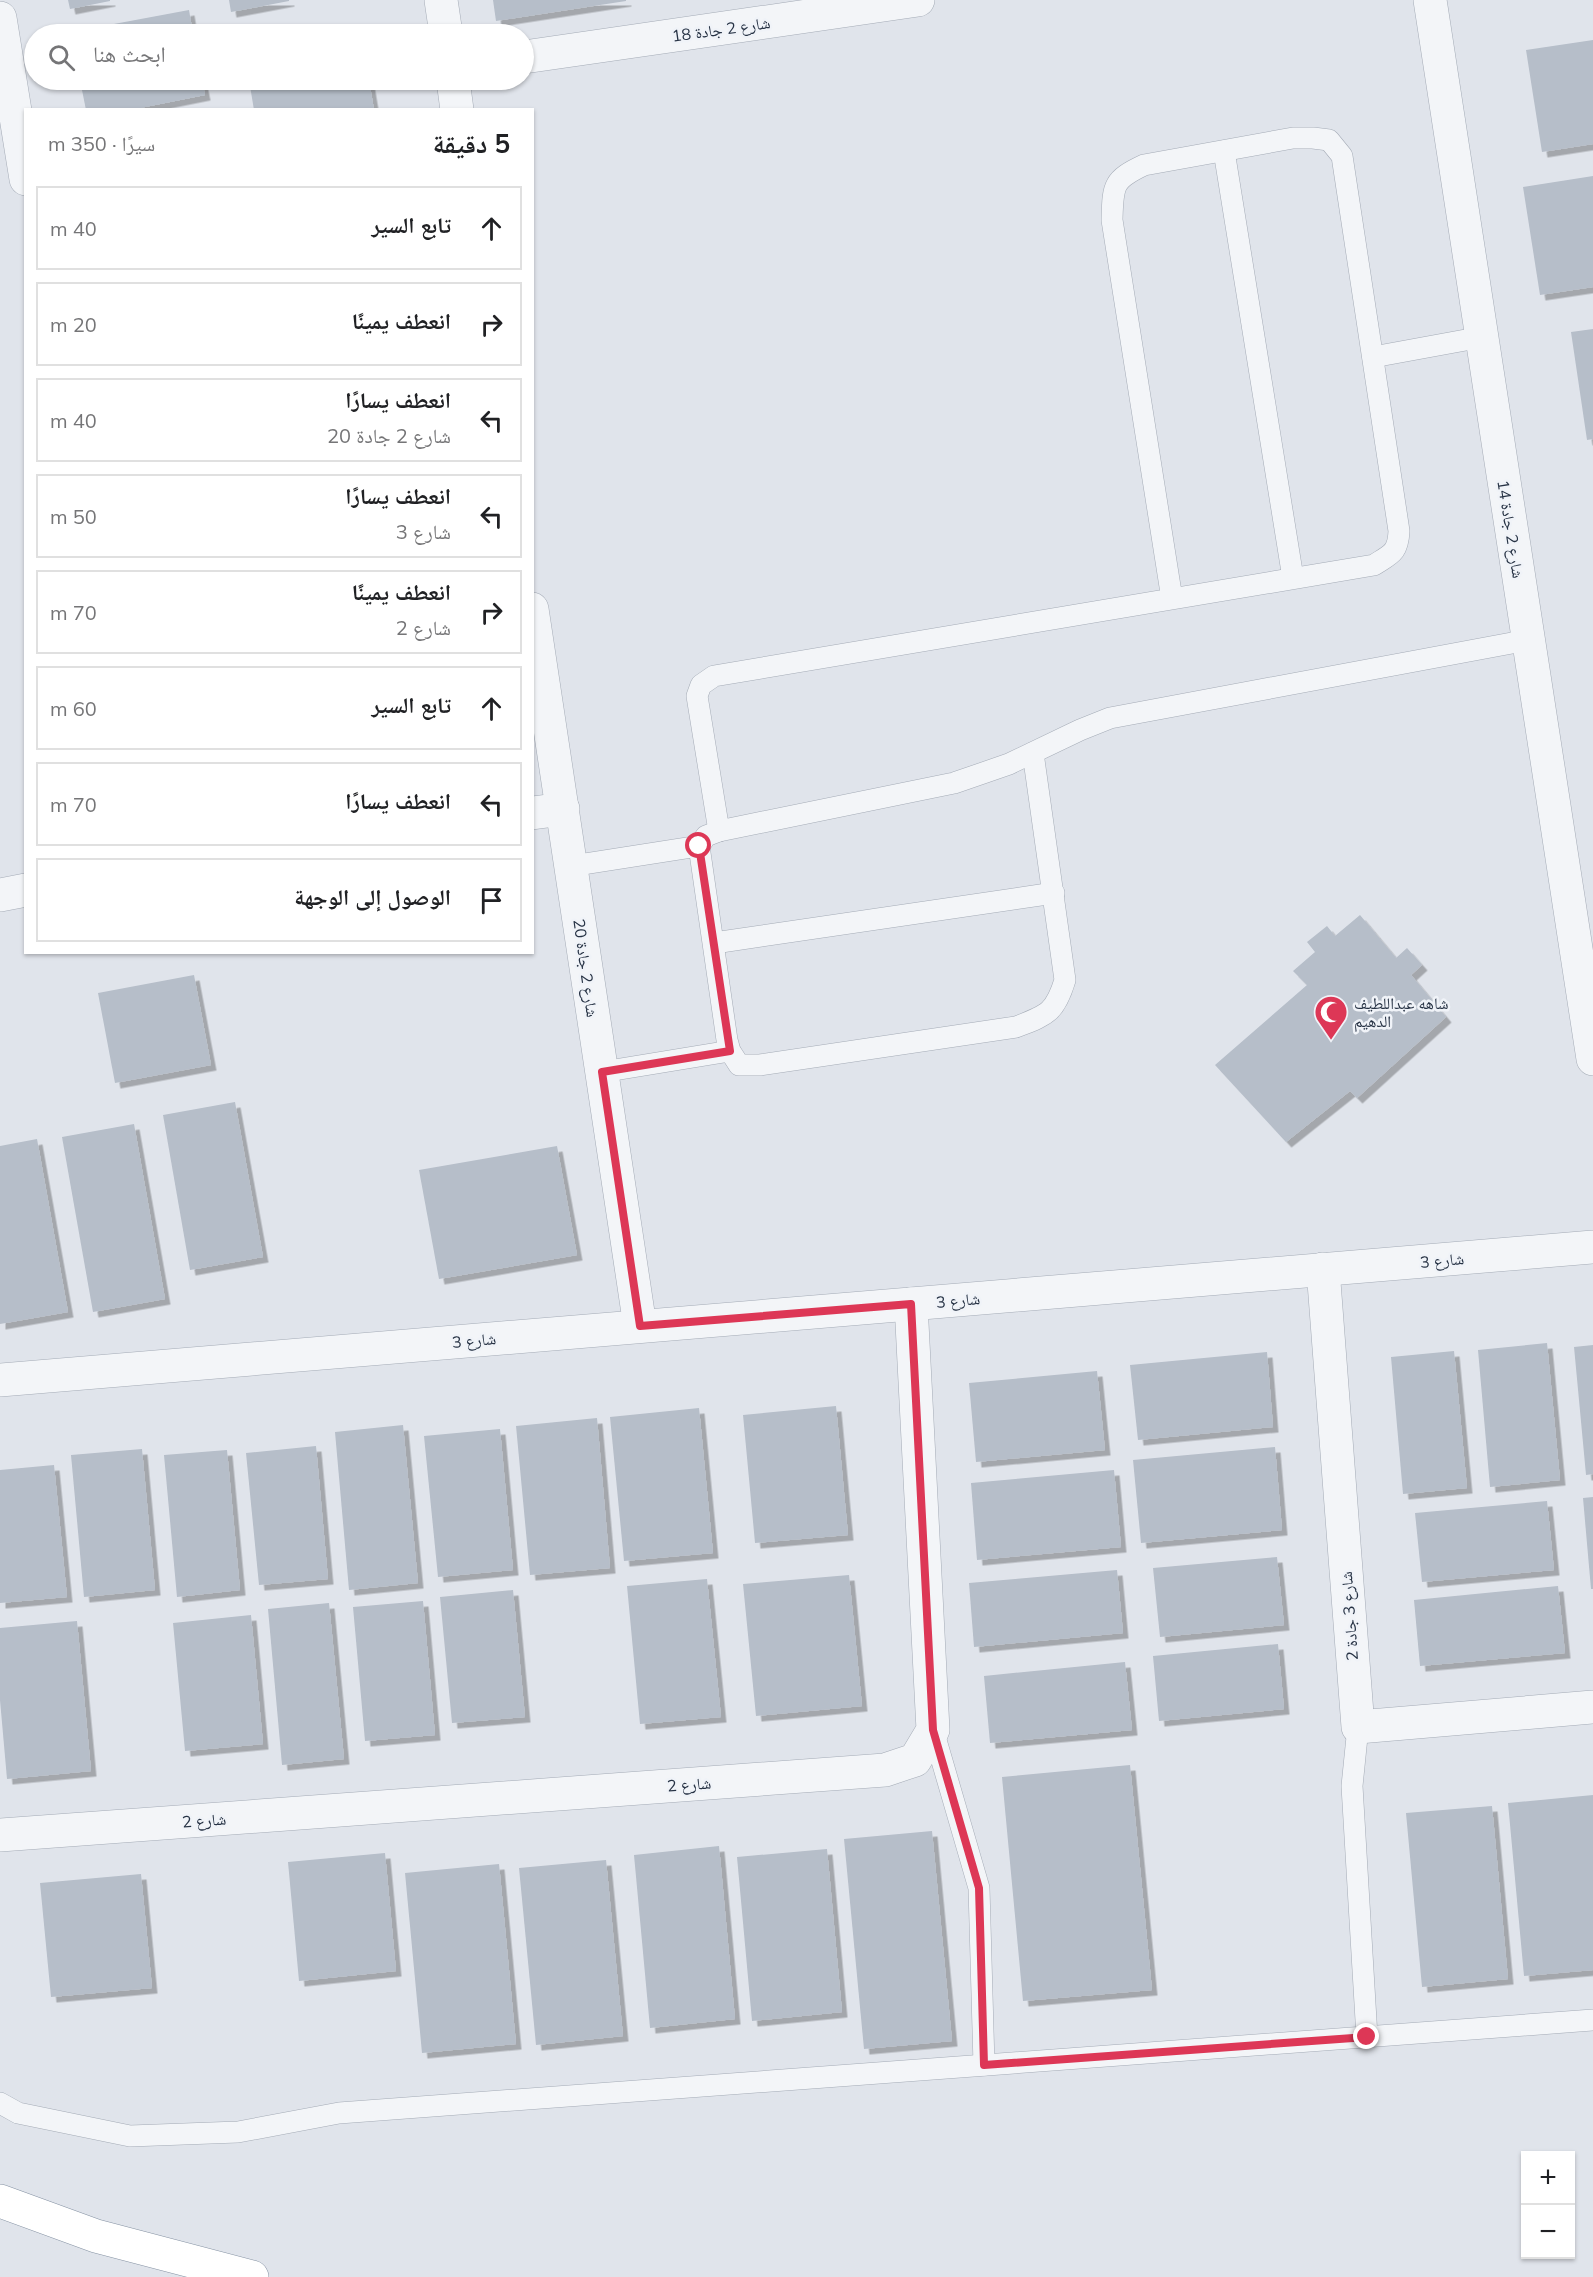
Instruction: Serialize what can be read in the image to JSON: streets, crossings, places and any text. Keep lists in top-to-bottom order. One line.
{"streets":{"street":["شارع 2 جادة 18","شارع 2 جادة 14","شارع 2 جادة 20","شارع 3","شارع 3 جادة 2","شارع 2"]},"crossings":[["شارع 2 جادة 20","شارع 3"],["شارع 3","شارع 3 جادة 2"]],"places":{"mosque":["شاهه عبداللطيف الدهيم"]},"page":{"search":"ابحث هنا","heading":["5 دقيقة","سيرًا · 350 m"],"list":[["تابع السير","40 m"],["انعطف يمينًا","20 m"],["انعطف يسارًا","شارع 2 جادة 20","40 m"],["انعطف يسارًا","شارع 3","50 m"],["انعطف يمينًا","شارع 2","70 m"],["تابع السير","60 m"],["انعطف يسارًا","70 m"],"الوصول إلى الوجهة"],"map_buttons":["+","−"]}}
